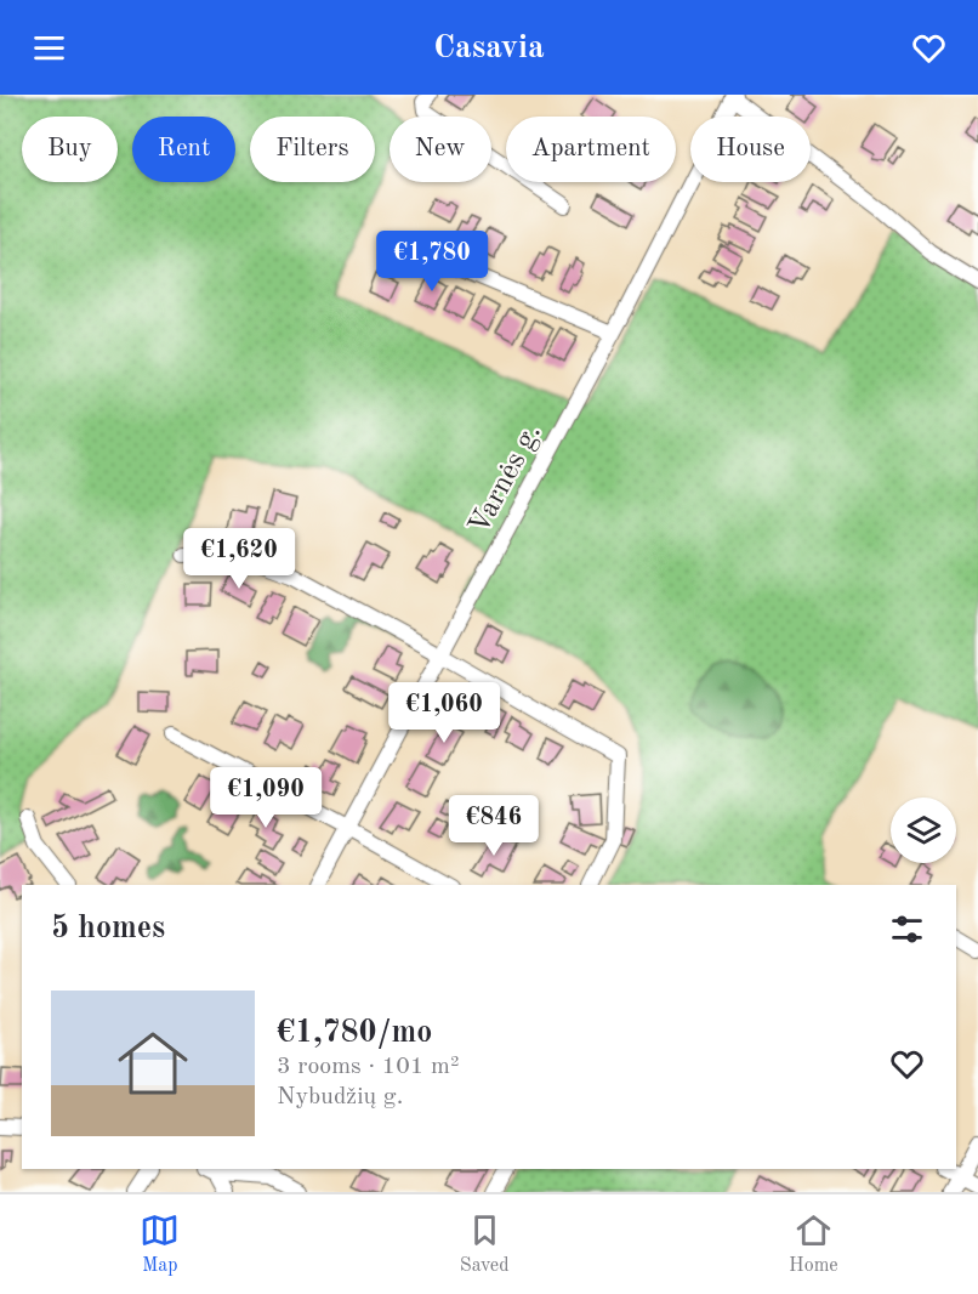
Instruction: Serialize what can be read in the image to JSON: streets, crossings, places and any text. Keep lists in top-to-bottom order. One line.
{"streets":{"street":["Varnės g."]},"page":{"header":"Casavia","chip":["Buy","Rent","Filters","New","Apartment","House"],"price":["€1,780","€1,620","€1,060","€1,090","€846"],"heading":"5 homes","list":[{"name":"€1,780/mo","note":"3 rooms · 101 m² · Nybudžių g."}],"tabs":["Map","Saved","Home"]}}
